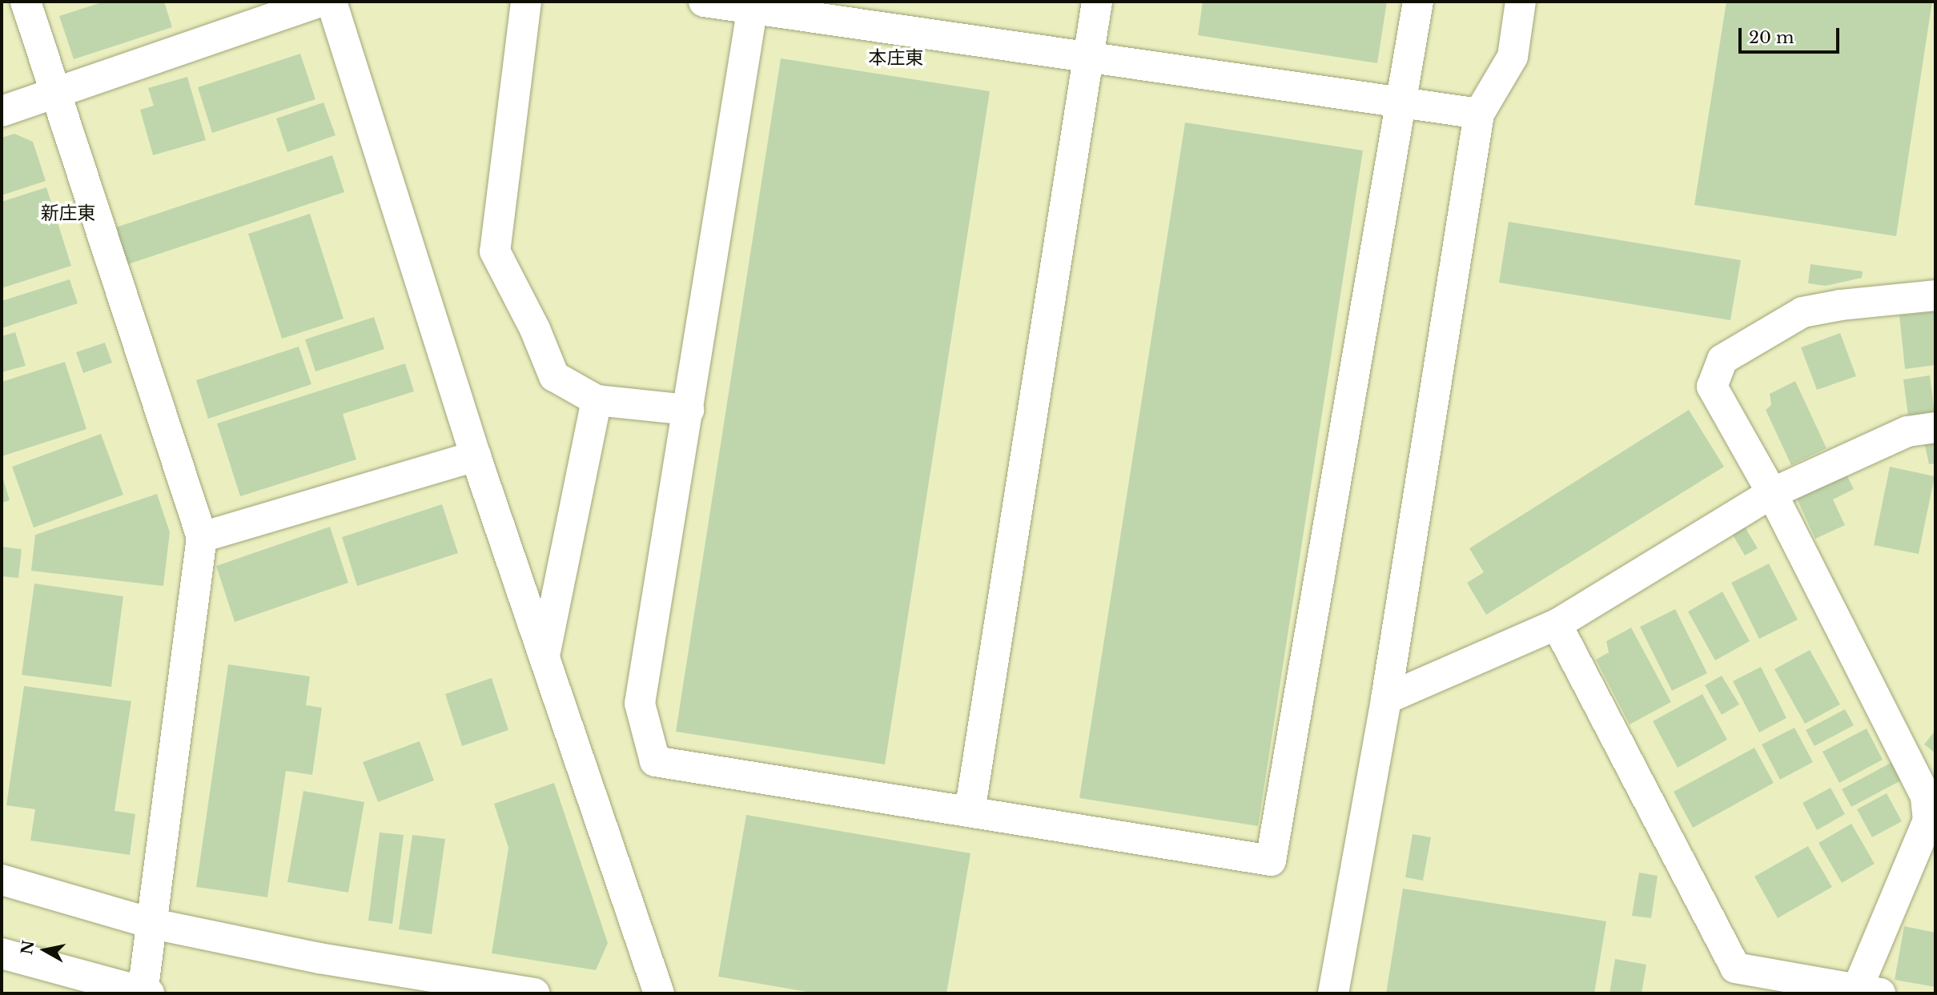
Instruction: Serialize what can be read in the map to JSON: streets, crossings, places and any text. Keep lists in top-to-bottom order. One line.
{"districts":["本庄東","新庄東"],"scale_bar":"20 m","north":"left"}
